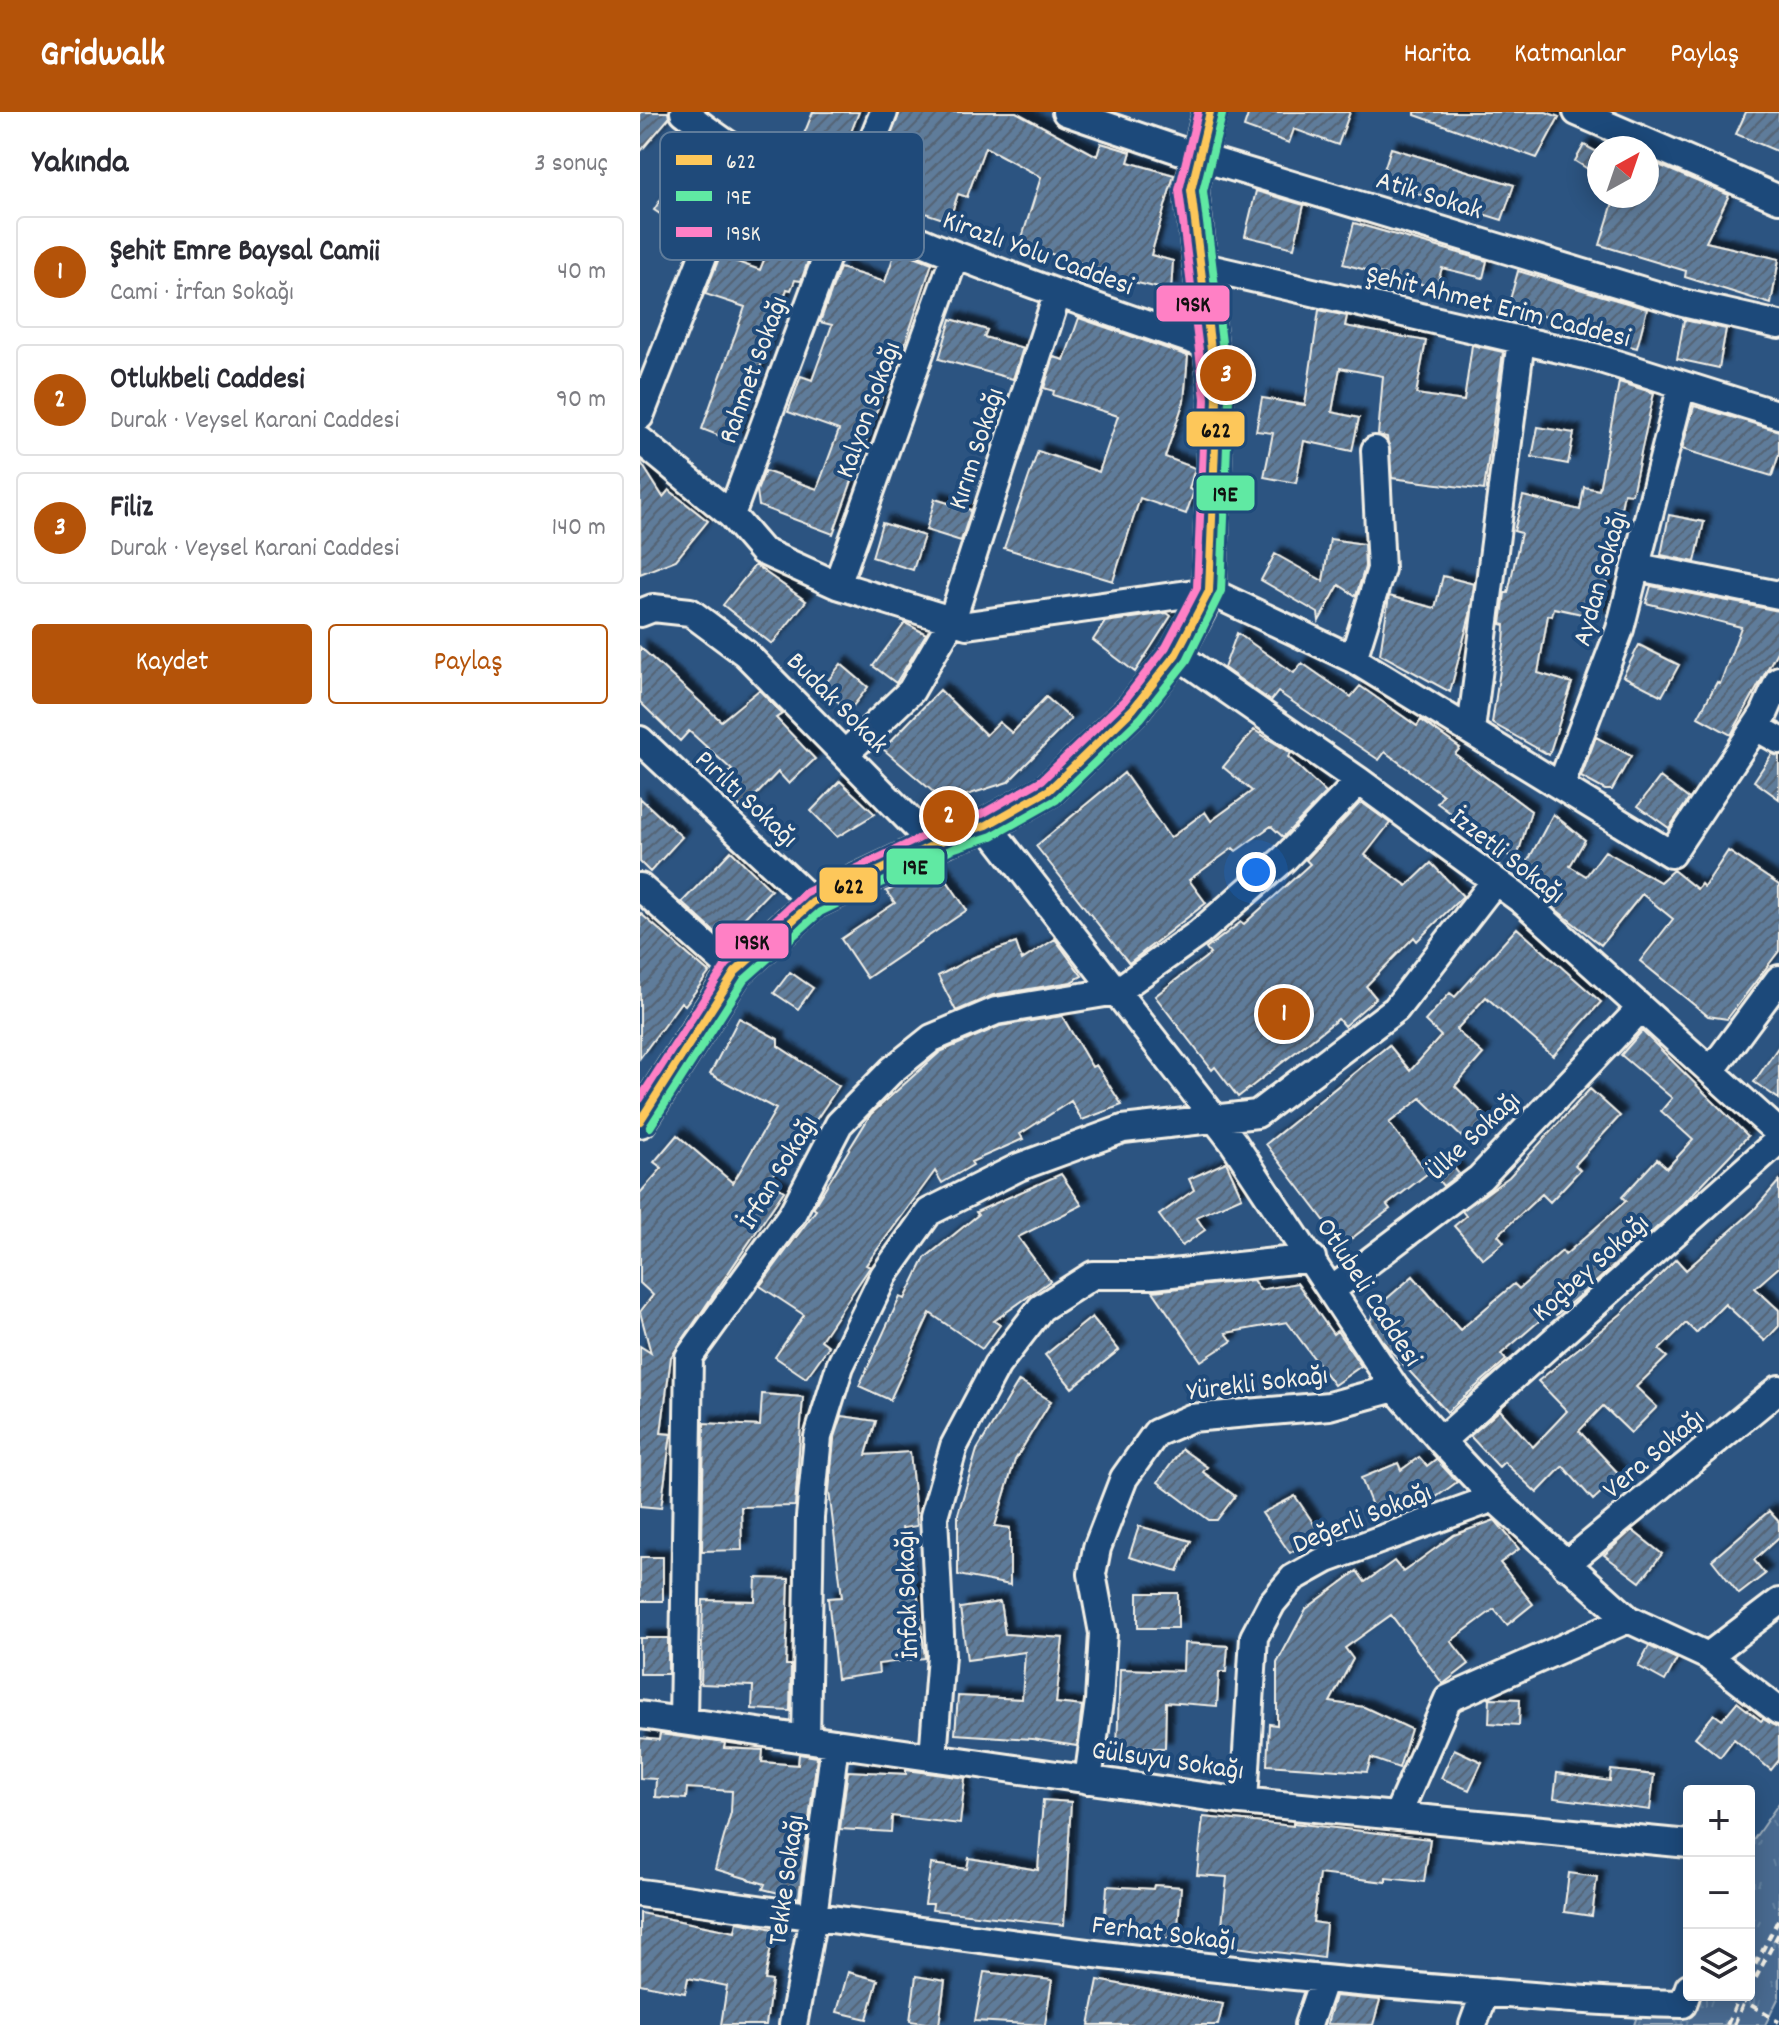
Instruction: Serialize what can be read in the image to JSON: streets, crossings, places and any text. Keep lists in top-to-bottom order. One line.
{"streets":{"street":["Atik Sokak","Kirazlı Yolu Caddesi","Şehit Ahmet Erim Caddesi","Rahmet Sokağı","Kalyon Sokağı","Kırım Sokağı","Aydan Sokağı","Budak Sokak","Pırıltı Sokağı","İzzetli Sokağı","Ülke Sokağı","İrfan Sokağı","Koçbey Sokağı","Otlubeli Caddesi","Yürekli Sokağı","Vera Sokağı","Değerli Sokağı","İnfak Sokağı","Gülsuyu Sokağı","Tekke Sokağı","Ferhat Sokağı"]},"crossings":[["Kirazlı Yolu Caddesi","Kalyon Sokağı"],["Kirazlı Yolu Caddesi","Kırım Sokağı"],["Şehit Ahmet Erim Caddesi","Aydan Sokağı"],["Kırım Sokağı","Budak Sokak"],["İzzetli Sokağı","Ülke Sokağı"],["İzzetli Sokağı","İrfan Sokağı"],["Ülke Sokağı","Otlubeli Caddesi"],["İrfan Sokağı","Otlubeli Caddesi"],["İrfan Sokağı","Gülsuyu Sokağı"],["Koçbey Sokağı","Otlubeli Caddesi"],["Otlubeli Caddesi","Yürekli Sokağı"],["Otlubeli Caddesi","Vera Sokağı"],["Otlubeli Caddesi","Değerli Sokağı"],["Otlubeli Caddesi","İnfak Sokağı"],["Yürekli Sokağı","Gülsuyu Sokağı"],["Değerli Sokağı","Gülsuyu Sokağı"],["İnfak Sokağı","Gülsuyu Sokağı"],["Gülsuyu Sokağı","Tekke Sokağı"],["Tekke Sokağı","Ferhat Sokağı"]],"lines":["transit line 622","transit line 19SK","transit line 19E"],"legend":["622","19E","19SK"],"north":"top right","page":{"header":"Gridwalk","nav":["Harita","Katmanlar","Paylaş"],"heading":["Yakında","3 sonuç"],"list":[{"mark":"1","name":"Şehit Emre Baysal Camii","note":"Cami · İrfan Sokağı","value":"40 m"},{"mark":"2","name":"Otlukbeli Caddesi","note":"Durak · Veysel Karani Caddesi","value":"90 m"},{"mark":"3","name":"Filiz","note":"Durak · Veysel Karani Caddesi","value":"140 m"}],"pins":["3","2","1"],"buttons":["Kaydet","Paylaş"],"map_buttons":["+","−"]}}
